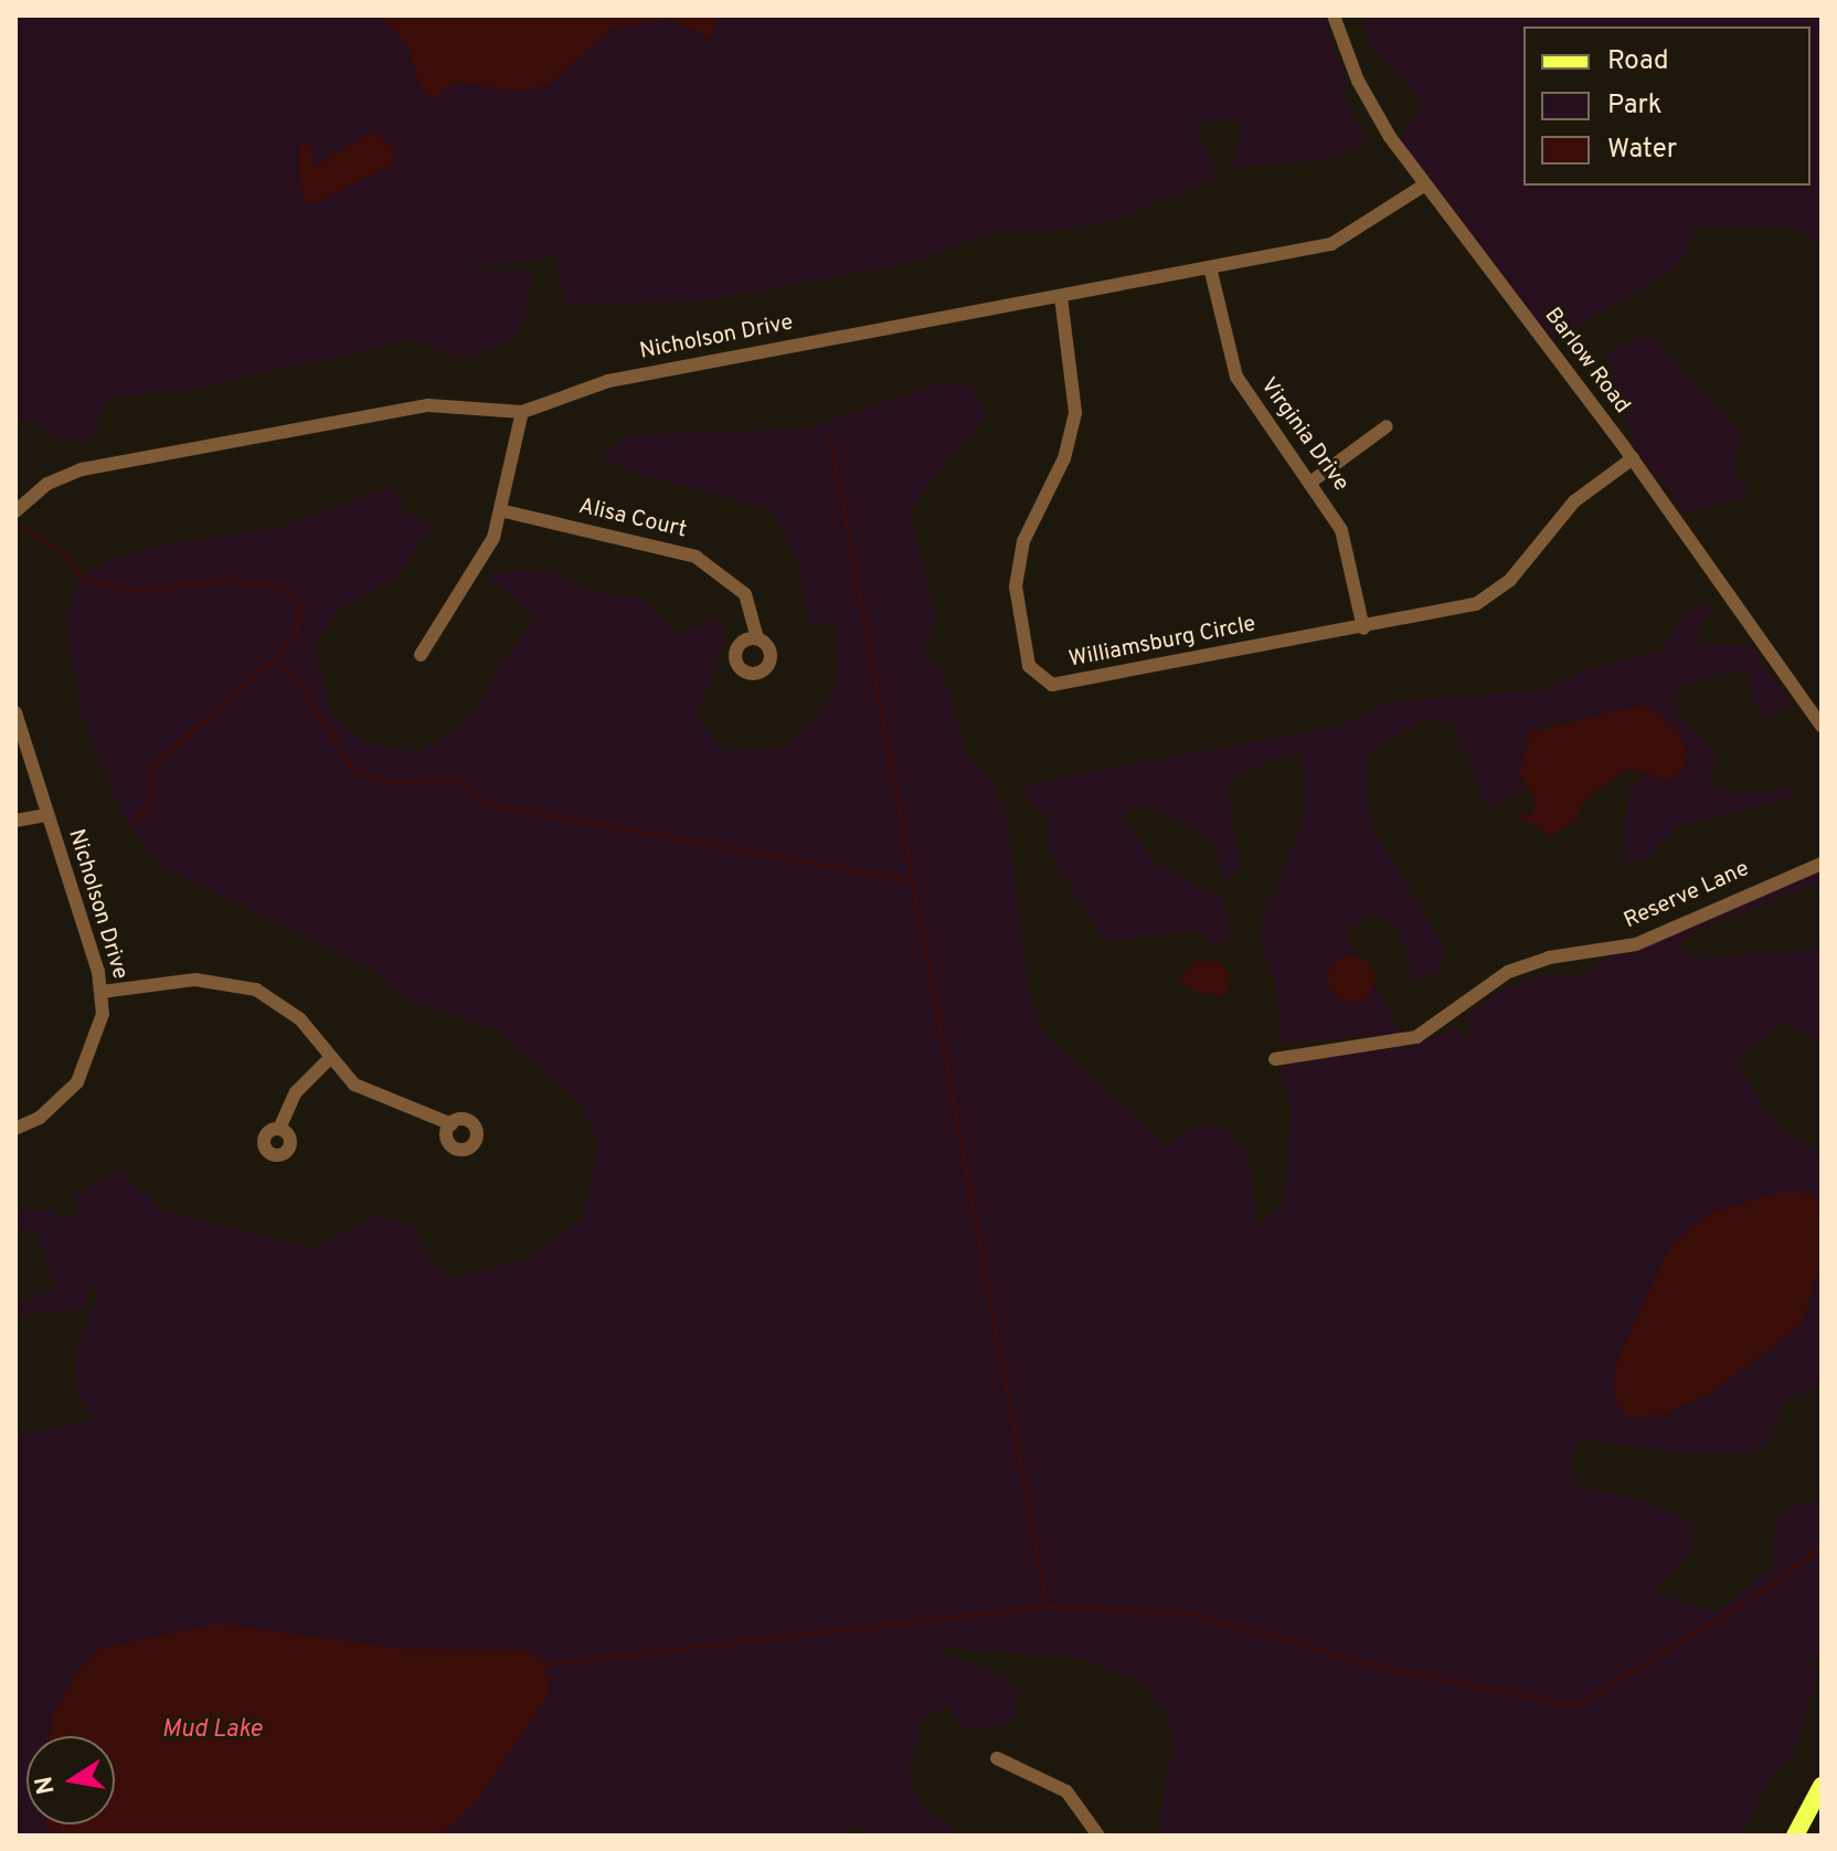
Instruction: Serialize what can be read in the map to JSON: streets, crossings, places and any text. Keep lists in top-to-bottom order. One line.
{"streets":{"street":["Nicholson Drive","Barlow Road","Virginia Drive","Alisa Court","Williamsburg Circle","Reserve Lane"]},"crossings":[["Nicholson Drive","Barlow Road"],["Nicholson Drive","Virginia Drive"],["Nicholson Drive","Williamsburg Circle"],["Barlow Road","Williamsburg Circle"],["Virginia Drive","Williamsburg Circle"]],"water":["Mud Lake"],"legend":["Road","Park","Water"],"north":"left"}
